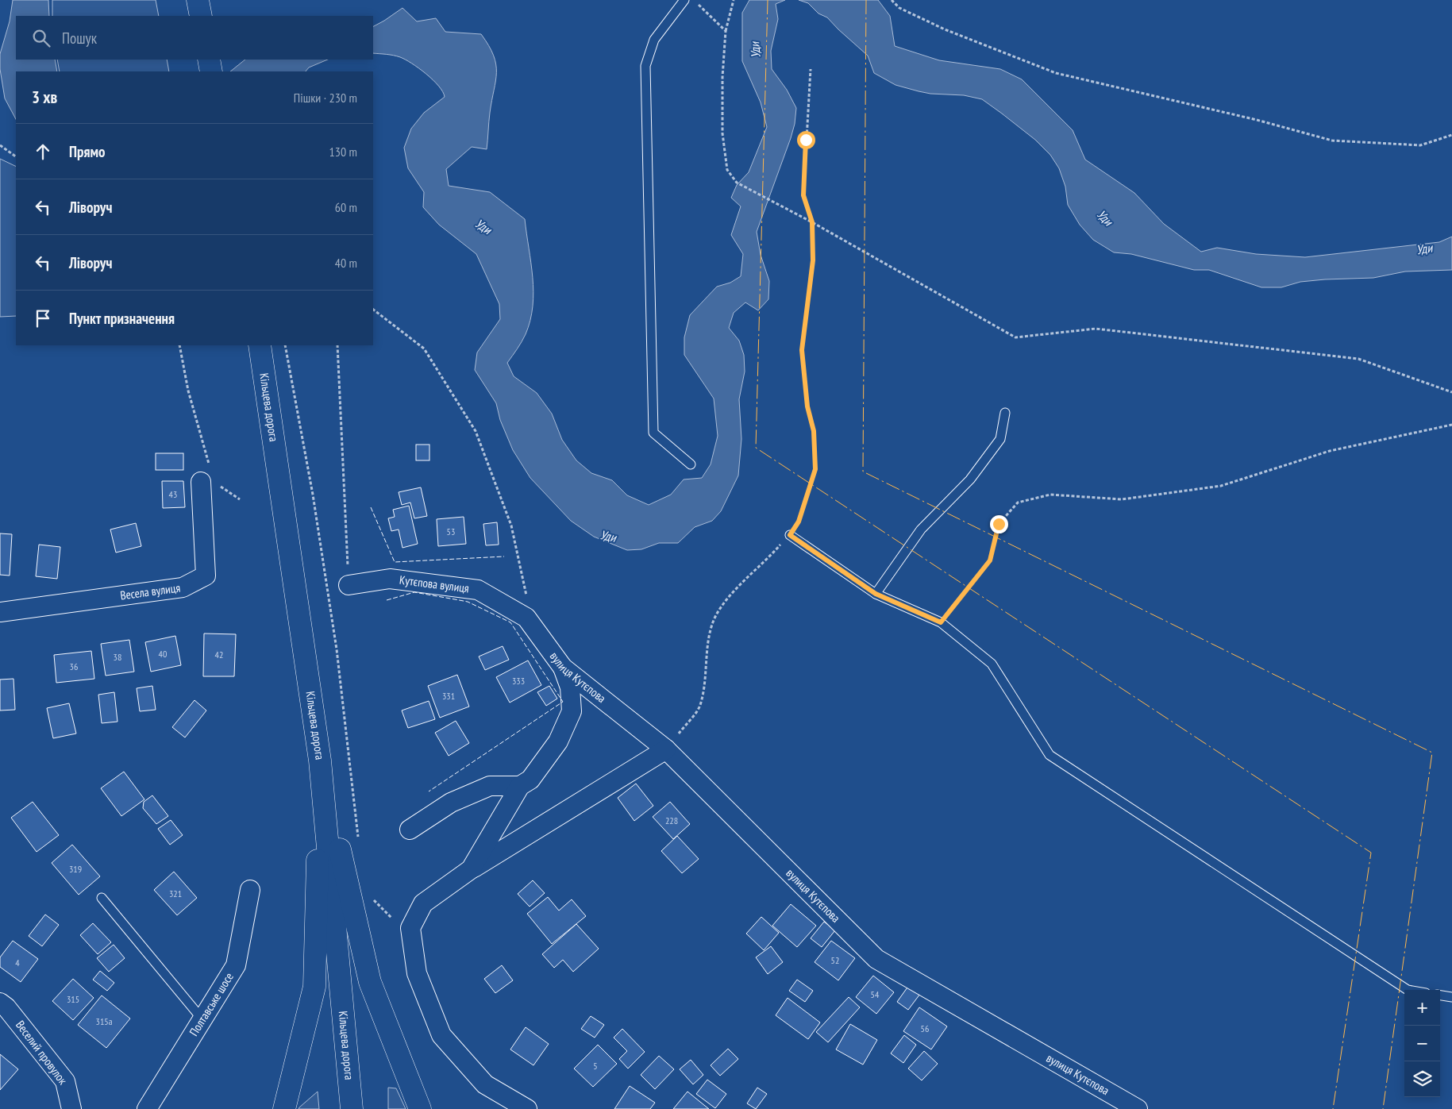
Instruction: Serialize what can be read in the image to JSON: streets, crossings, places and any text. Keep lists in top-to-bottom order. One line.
{"streets":{"highway":["Кільцева дорога"],"street":["Кутєпова вулиця","Весела вулиця","вулиця Кутєпова","Полтавське шосе","Веселий провулок"]},"crossings":[["Кутєпова вулиця","вулиця Кутєпова"]],"water":["Уди"],"house_numbers":["43","53","40","42","38","36","333","331","228","319","321","52","4","54","315","315а","56","5"],"page":{"search":"Пошук","heading":["3 хв","Пішки · 230 m"],"list":[["Прямо","130 m"],["Ліворуч","60 m"],["Ліворуч","40 m"],"Пункт призначення"],"map_buttons":["+","−"]}}
